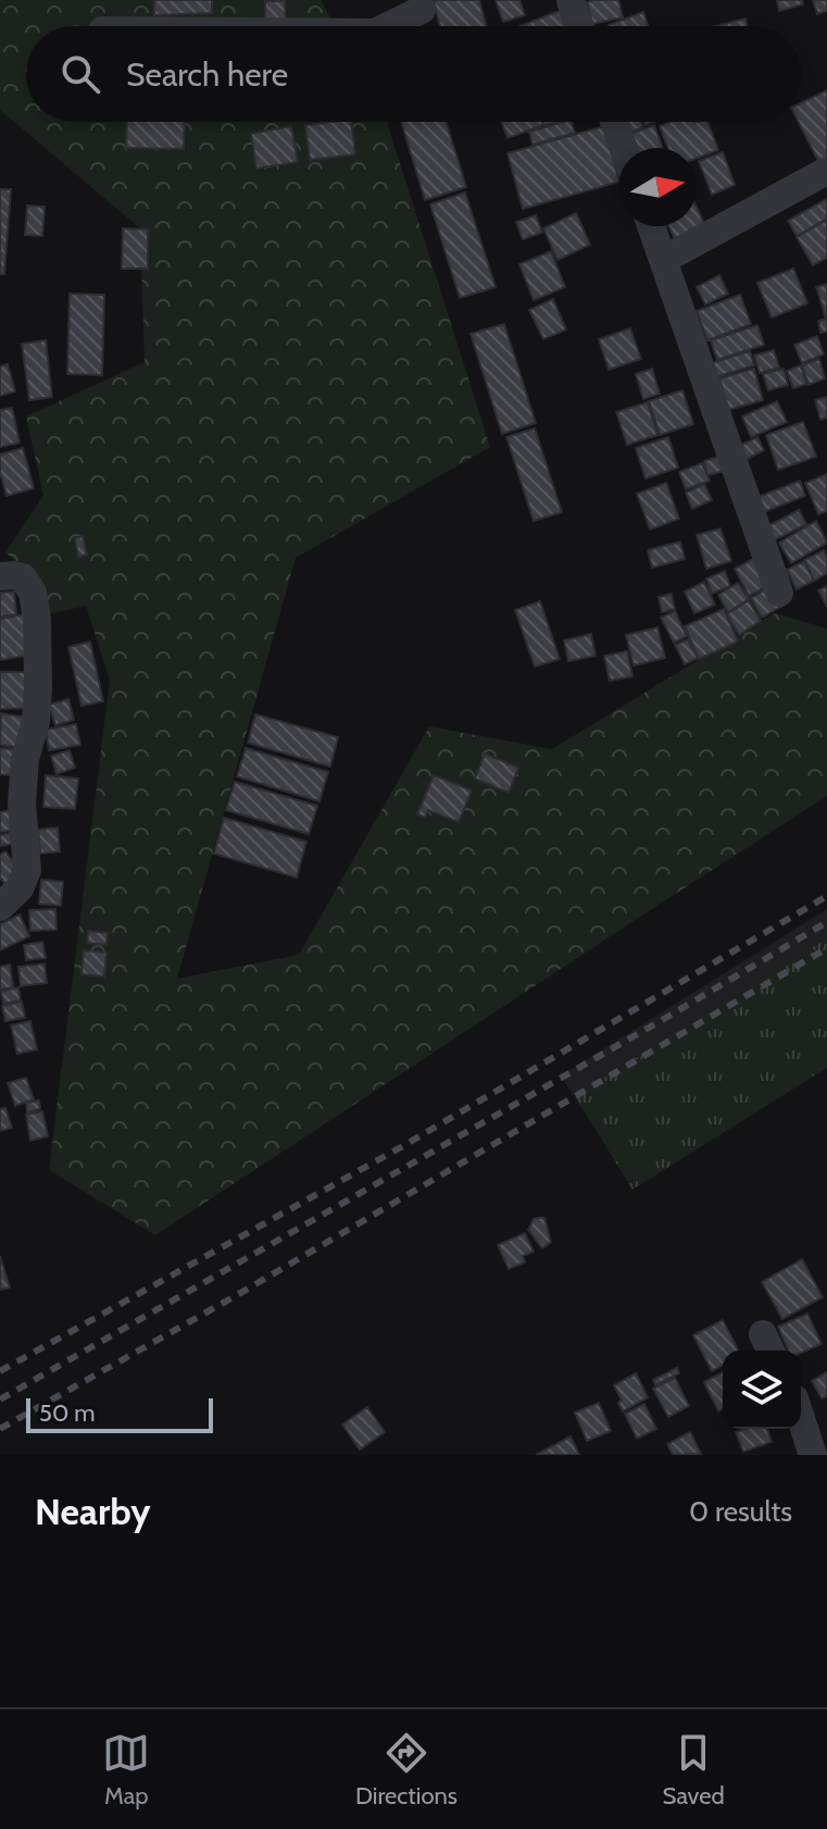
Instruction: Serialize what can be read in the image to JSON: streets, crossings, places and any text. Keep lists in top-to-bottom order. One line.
{"scale_bar":"50 m","north":"right","page":{"search":"Search here","scale":"50 m","heading":["Nearby","0 results"],"nav":["Map","Directions","Saved"]}}
